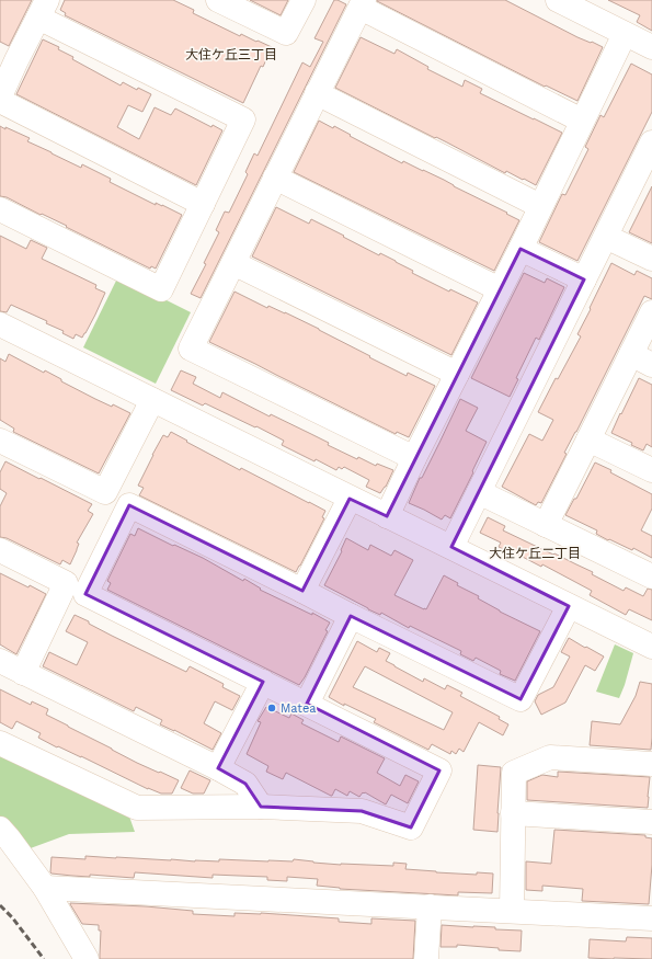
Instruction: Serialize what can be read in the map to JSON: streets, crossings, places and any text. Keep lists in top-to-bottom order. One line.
{"districts":["大住ケ丘三丁目","大住ケ丘二丁目"],"places":["Matea"]}
